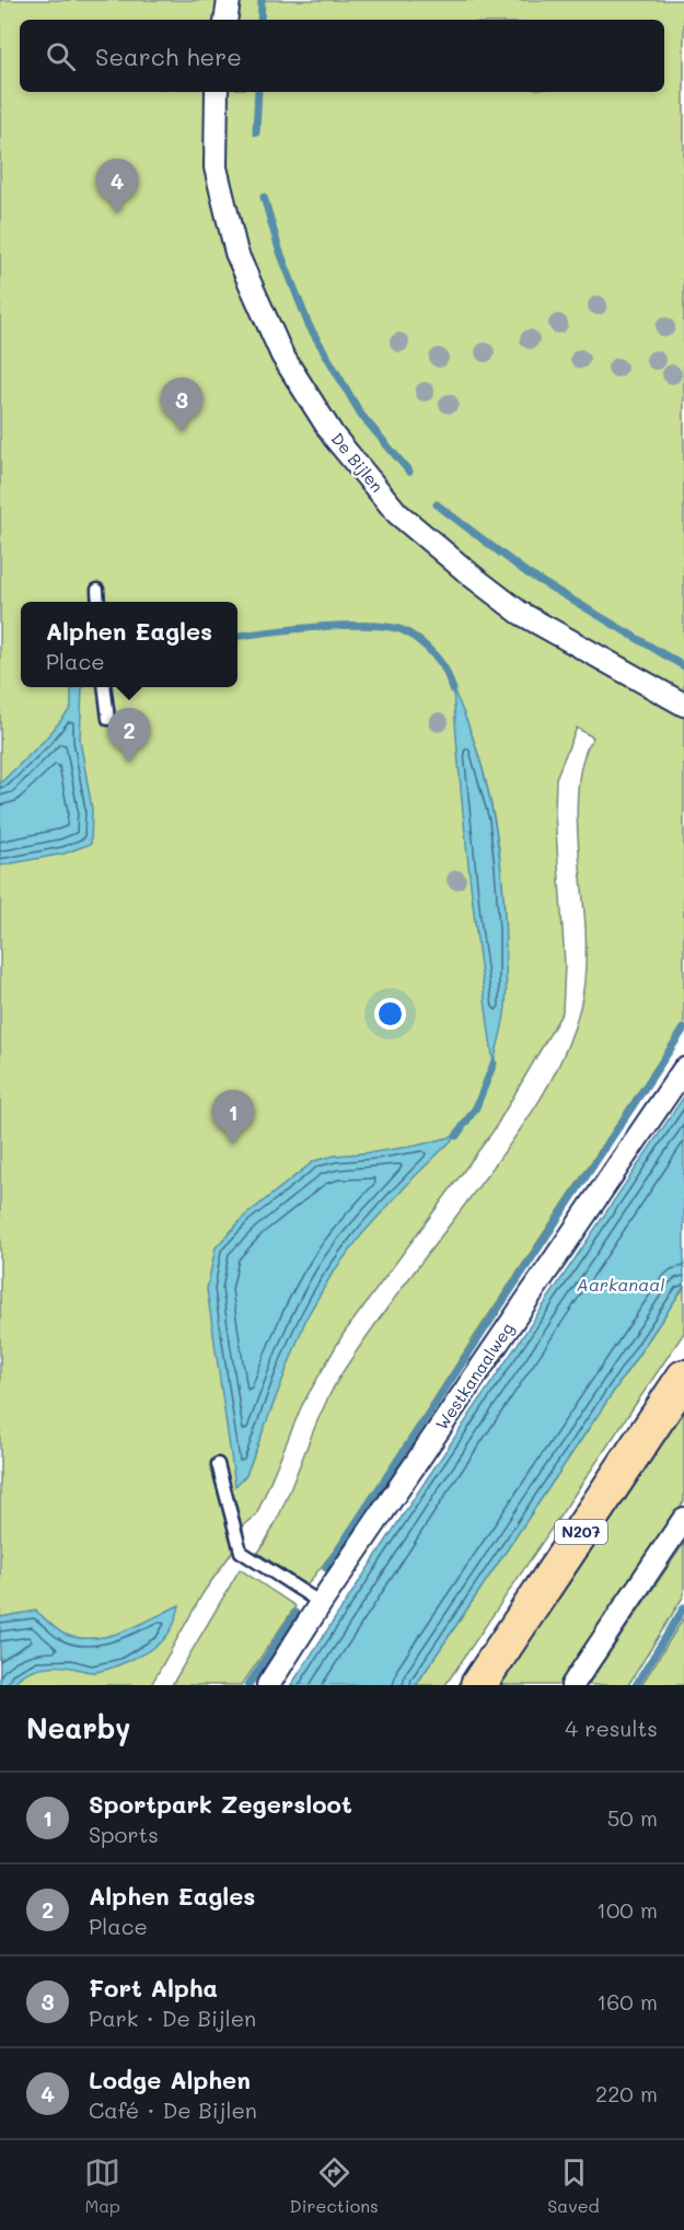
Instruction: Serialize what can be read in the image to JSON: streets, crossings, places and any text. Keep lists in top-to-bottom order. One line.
{"streets":{"main road":["N207"],"street":["De Bijlen","Westkanaalweg"]},"water":["Aarkanaal"],"page":{"search":"Search here","pins":["4","3","2","1"],"popup":["Alphen Eagles","Place"],"heading":["Nearby","4 results"],"list":[{"mark":"1","name":"Sportpark Zegersloot","note":"Sports","value":"50 m"},{"mark":"2","name":"Alphen Eagles","note":"Place","value":"100 m"},{"mark":"3","name":"Fort Alpha","note":"Park · De Bijlen","value":"160 m"},{"mark":"4","name":"Lodge Alphen","note":"Café · De Bijlen","value":"220 m"}],"nav":["Map","Directions","Saved"]}}
